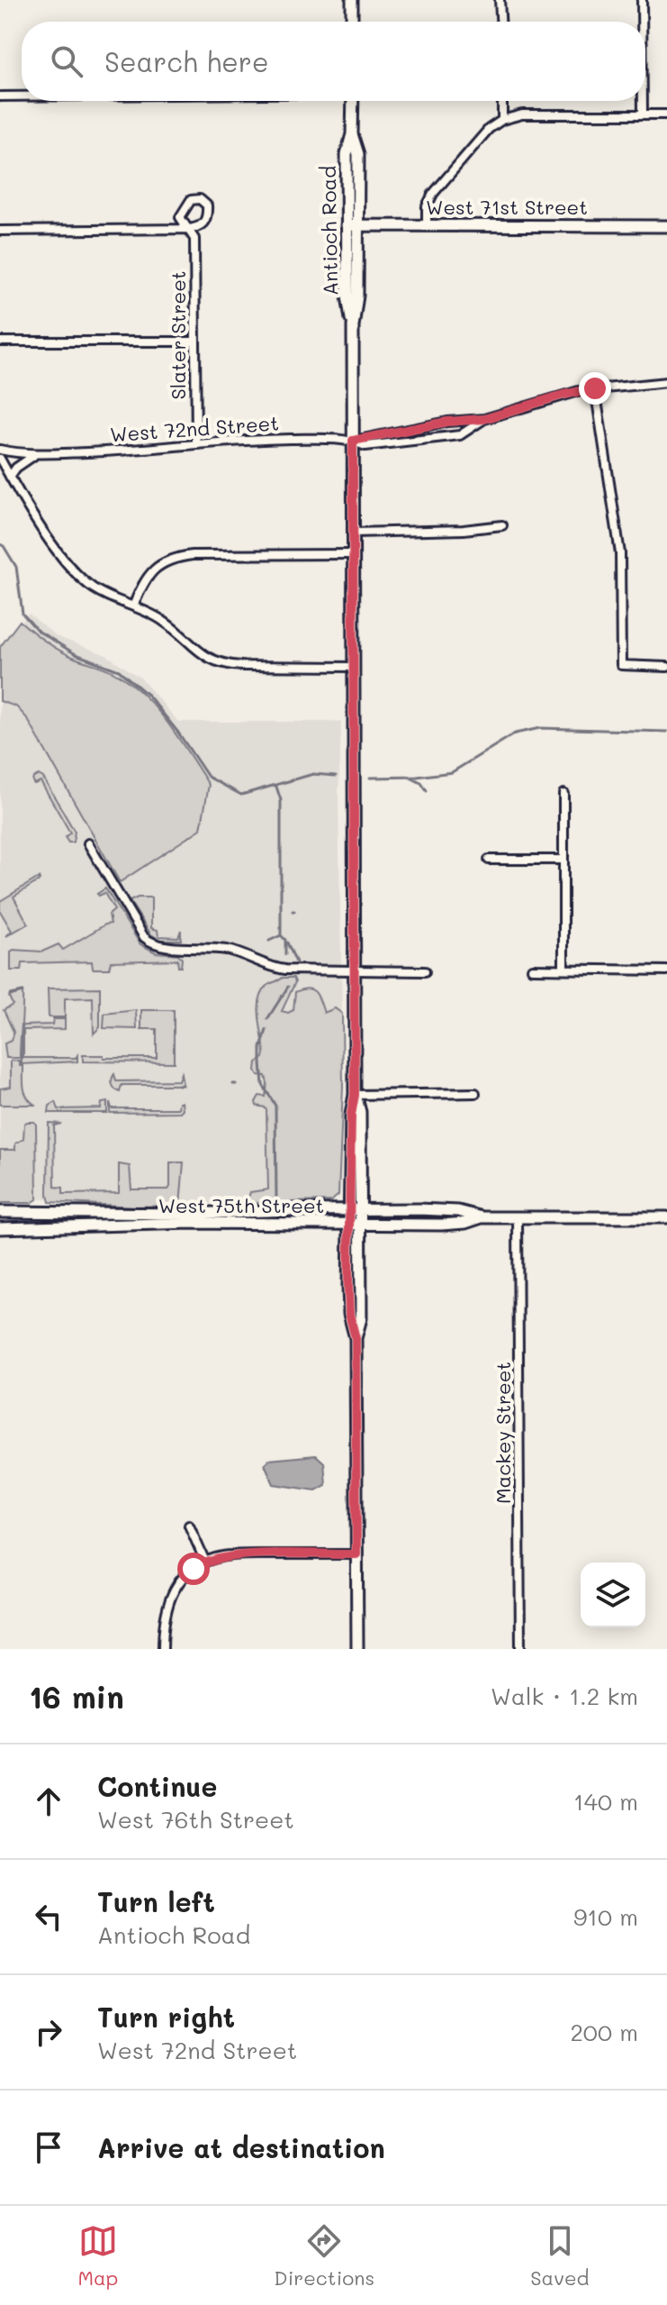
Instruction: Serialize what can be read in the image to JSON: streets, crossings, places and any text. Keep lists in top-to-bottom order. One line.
{"streets":{"main road":["West 71st Street","Antioch Road","West 75th Street"],"street":["Slater Street","West 72nd Street","Mackey Street"]},"crossings":[["West 71st Street","Antioch Road"],["Antioch Road","West 72nd Street"],["Antioch Road","West 75th Street"],["Slater Street","West 72nd Street"],["West 75th Street","Mackey Street"]],"page":{"search":"Search here","heading":["16 min","Walk · 1.2 km"],"list":[["Continue","West 76th Street","140 m"],["Turn left","Antioch Road","910 m"],["Turn right","West 72nd Street","200 m"],"Arrive at destination"],"nav":["Map","Directions","Saved"]}}
